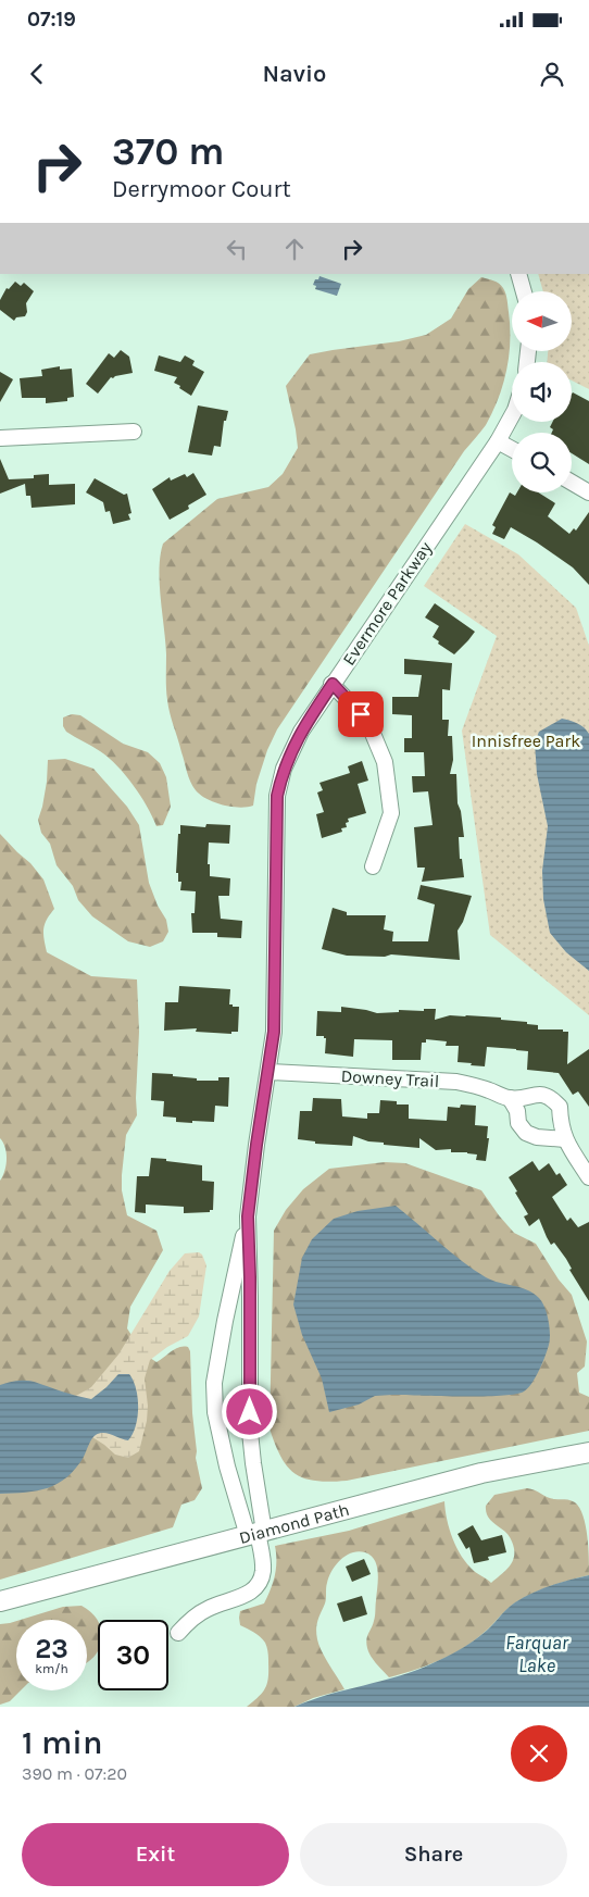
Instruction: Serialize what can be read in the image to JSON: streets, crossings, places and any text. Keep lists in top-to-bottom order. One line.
{"streets":{"street":["Evermore Parkway","Downey Trail","Diamond Path"]},"crossings":[["Evermore Parkway","Downey Trail"],["Evermore Parkway","Diamond Path"]],"water":["Farquar Lake"],"parks":["Innisfree Park"],"north":"left","page":{"status":"07:19","header":"Navio","turn":["370 m","Derrymoor Court"],"speed":"23 km/h","limit":"30","heading":["1 min","390 m · 07:20"],"buttons":["Exit","Share"]}}
